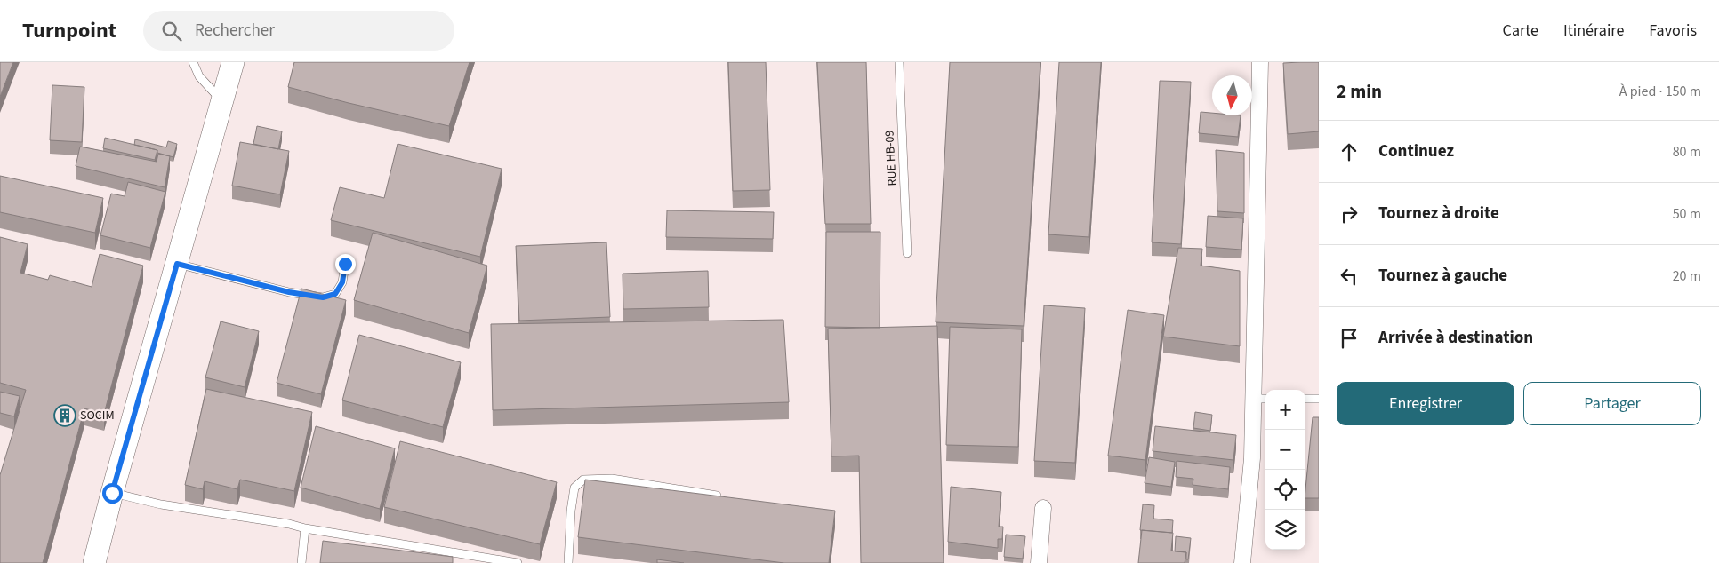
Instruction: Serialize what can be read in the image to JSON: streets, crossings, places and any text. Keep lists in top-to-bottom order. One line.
{"streets":{"lane":["RUE HB-09"]},"places":{"building":["SOCIM"]},"north":"bottom","page":{"header":"Turnpoint","search":"Rechercher","nav":["Carte","Itinéraire","Favoris"],"heading":["2 min","À pied · 150 m"],"list":[["Continuez","80 m"],["Tournez à droite","50 m"],["Tournez à gauche","20 m"],"Arrivée à destination"],"buttons":["Enregistrer","Partager"],"map_buttons":["+","−"]}}
